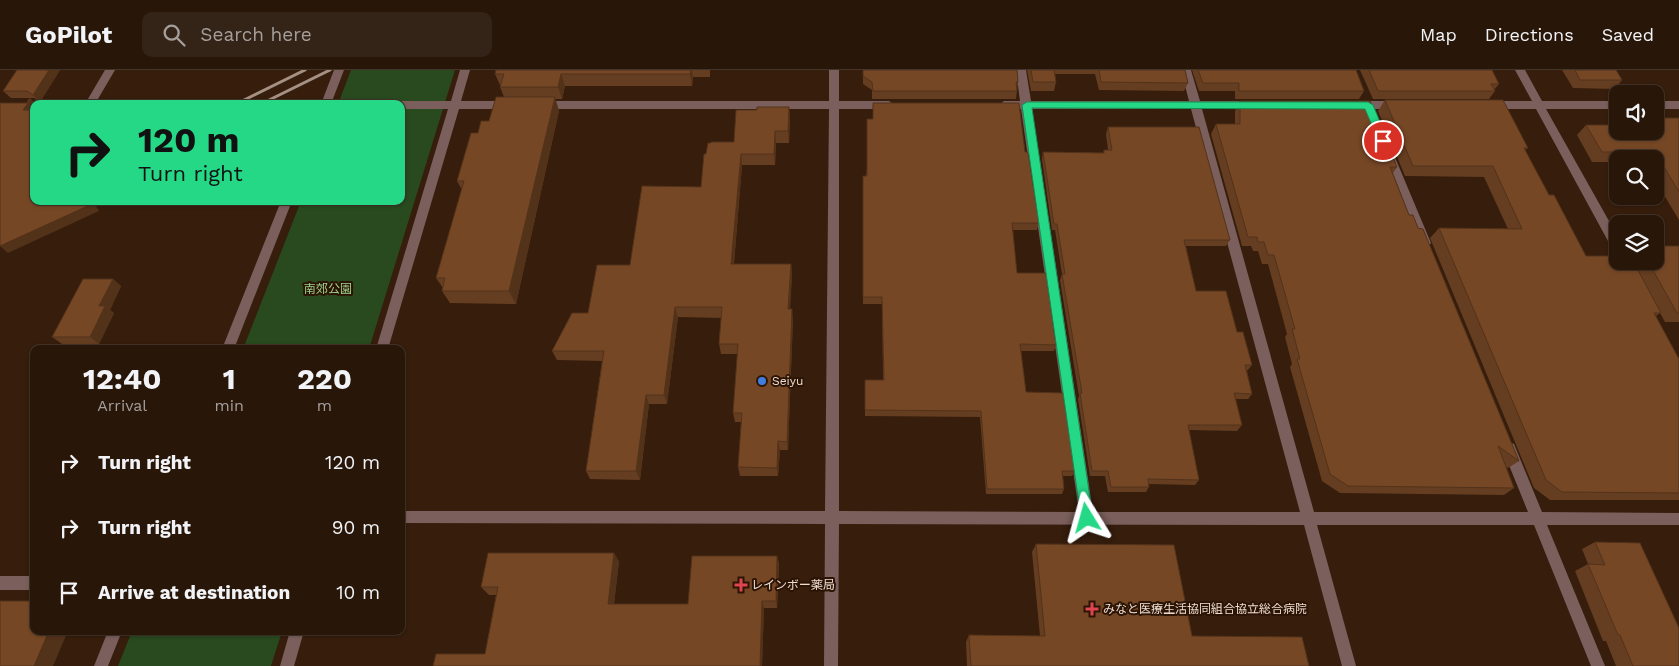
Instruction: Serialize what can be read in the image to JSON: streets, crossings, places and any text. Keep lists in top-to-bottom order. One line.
{"parks":["南郊公園"],"places":{"other":["Seiyu"],"health":["レインボー薬局","みなと医療生活協同組合協立総合病院"]},"page":{"header":"GoPilot","search":"Search here","nav":["Map","Directions","Saved"],"turn":["120 m","Turn right"],"eta":["12:40","Arrival","1","min","220","m"],"list":[{"name":"Turn right","value":"120 m"},{"name":"Turn right","value":"90 m"},{"name":"Arrive at destination","value":"10 m"}]}}
